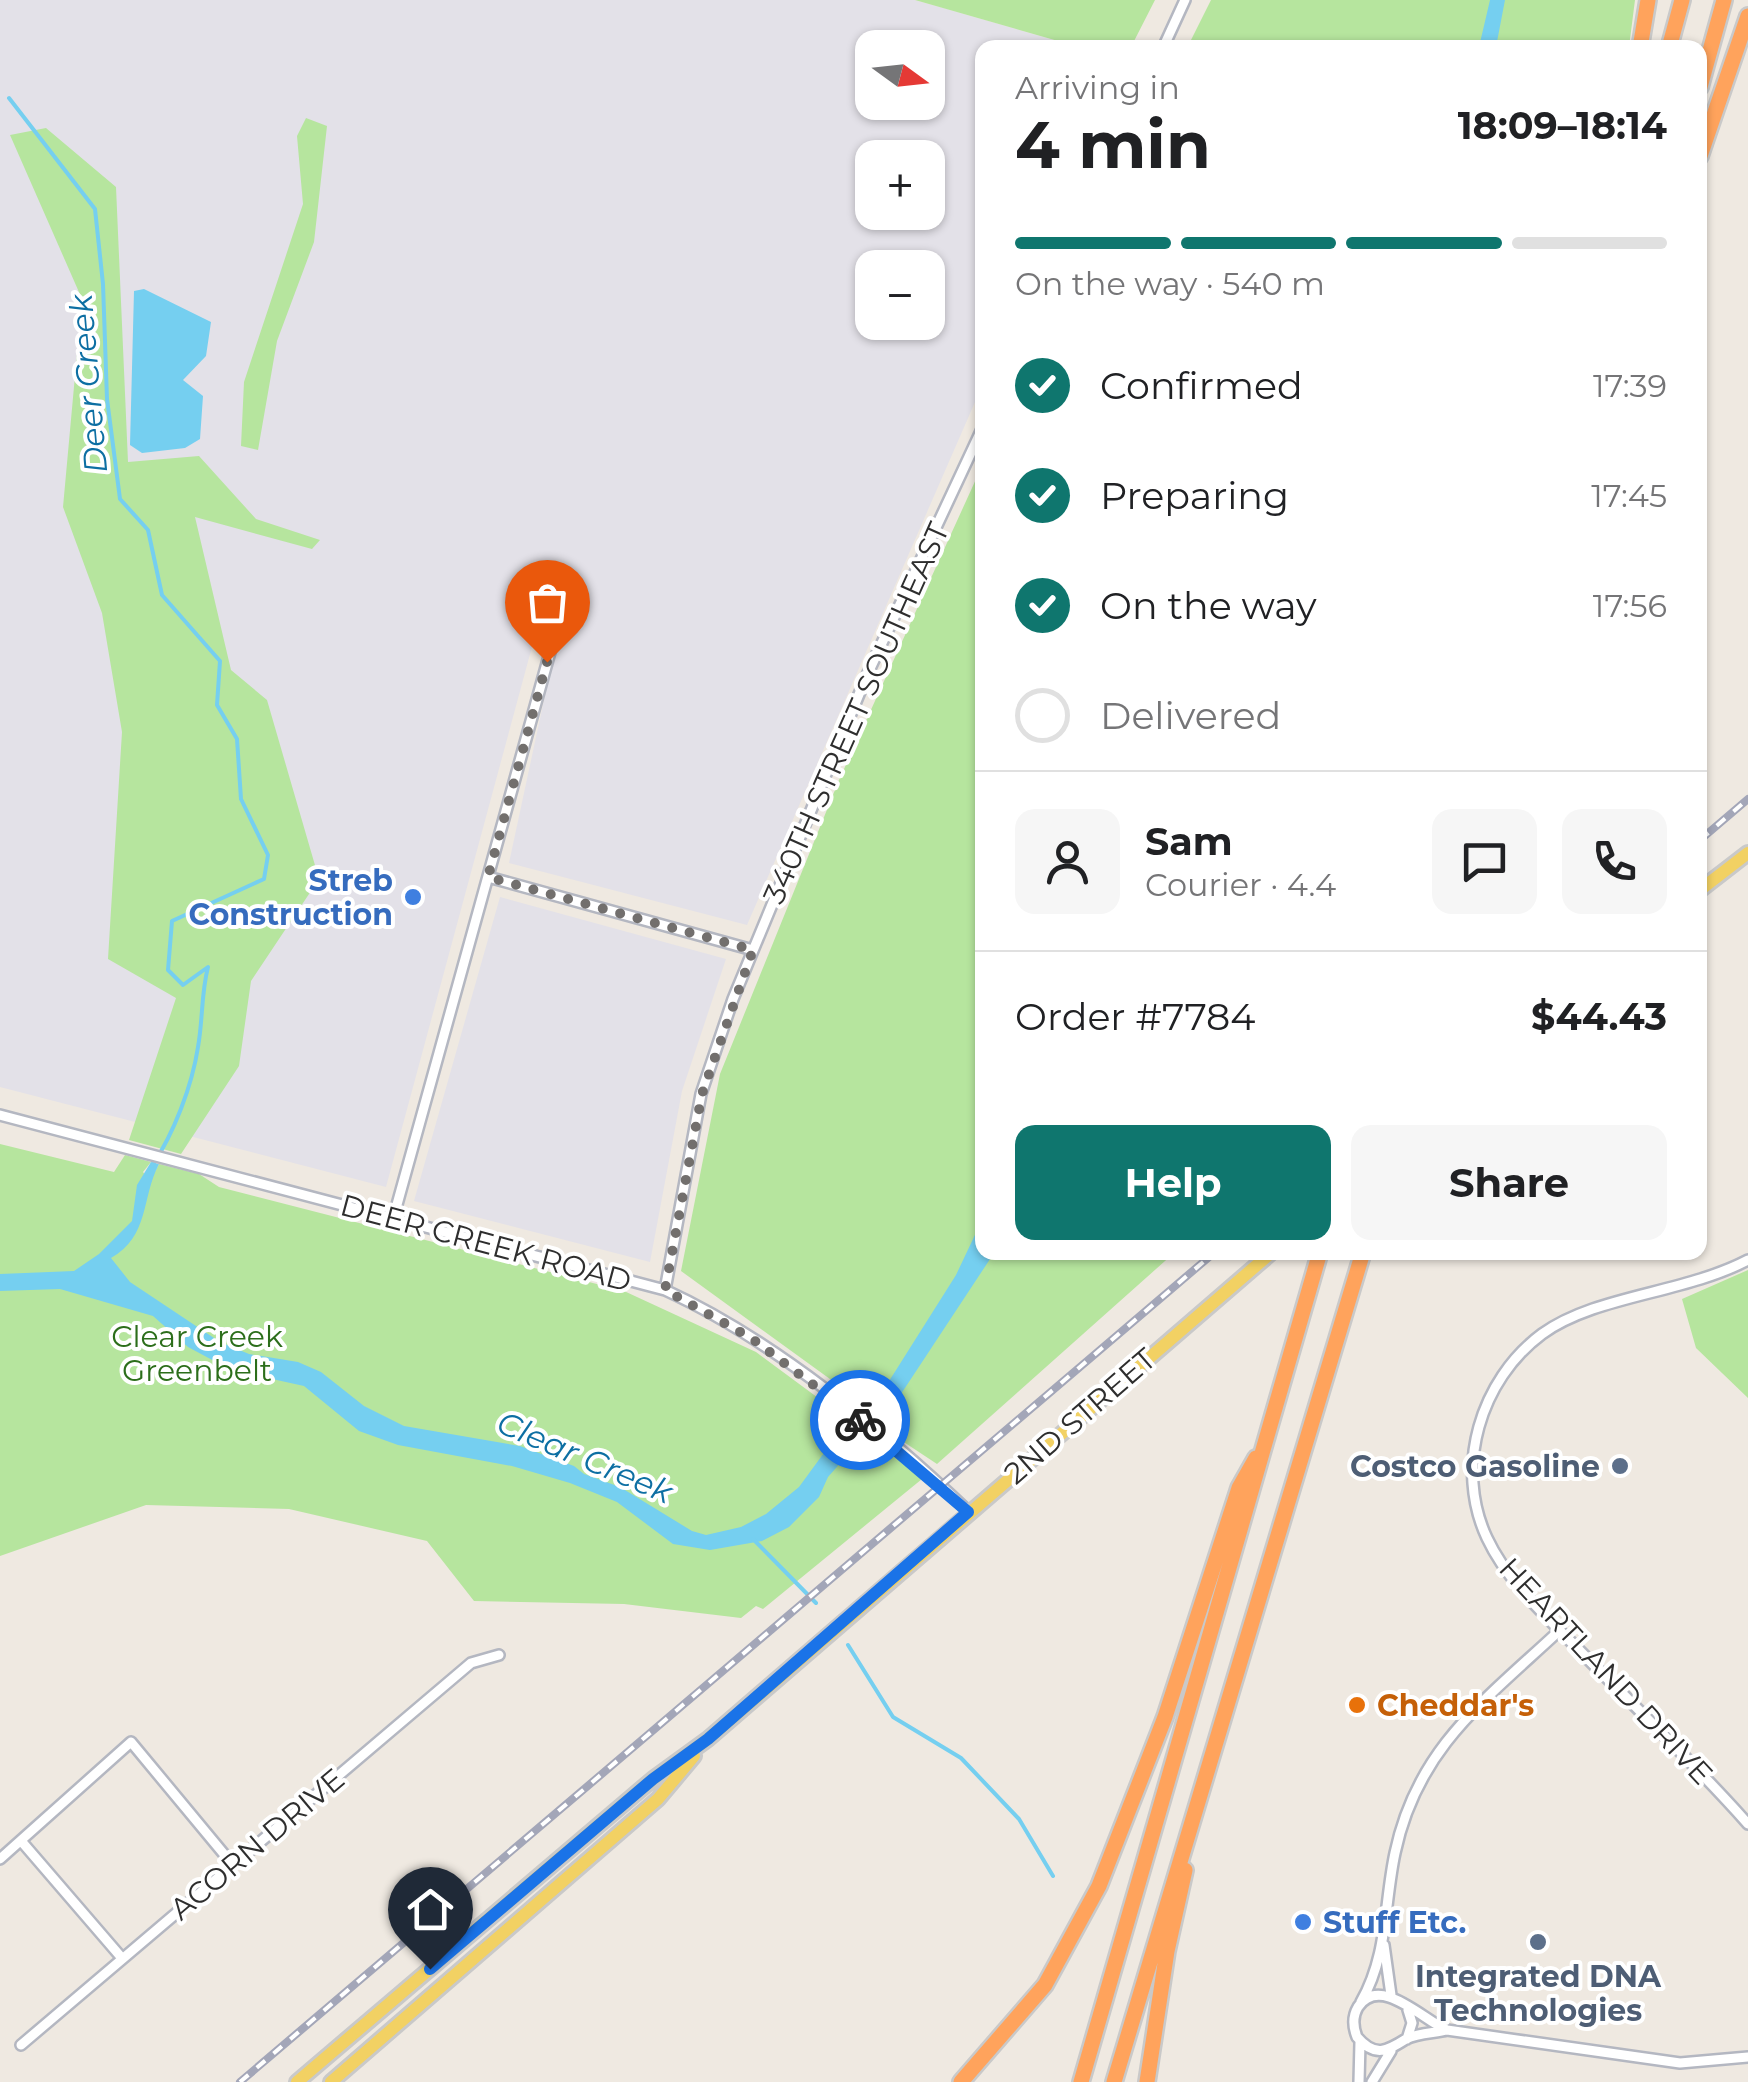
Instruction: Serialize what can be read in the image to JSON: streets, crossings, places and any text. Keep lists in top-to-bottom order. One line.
{"streets":{"main road":["2ND STREET"],"street":["340TH STREET SOUTHEAST","DEER CREEK ROAD","HEARTLAND DRIVE","ACORN DRIVE"]},"crossings":[["340TH STREET SOUTHEAST","DEER CREEK ROAD"],["DEER CREEK ROAD","2ND STREET"]],"water":["Deer Creek","Clear Creek"],"parks":["Clear Creek Greenbelt"],"places":["Streb Construction","Costco Gasoline","Cheddar's","Stuff Etc.","Integrated DNA Technologies"],"north":"right","page":{"map_buttons":["+","−"],"heading":["4 min","Arriving in","18:09–18:14"],"panel":["Sam","Courier · 4.4","Order #7784","$44.43"],"bar":"On the way · 540 m","list":[["Confirmed","17:39"],["Preparing","17:45"],["On the way","17:56"],"Delivered"],"buttons":["Help","Share"]}}
